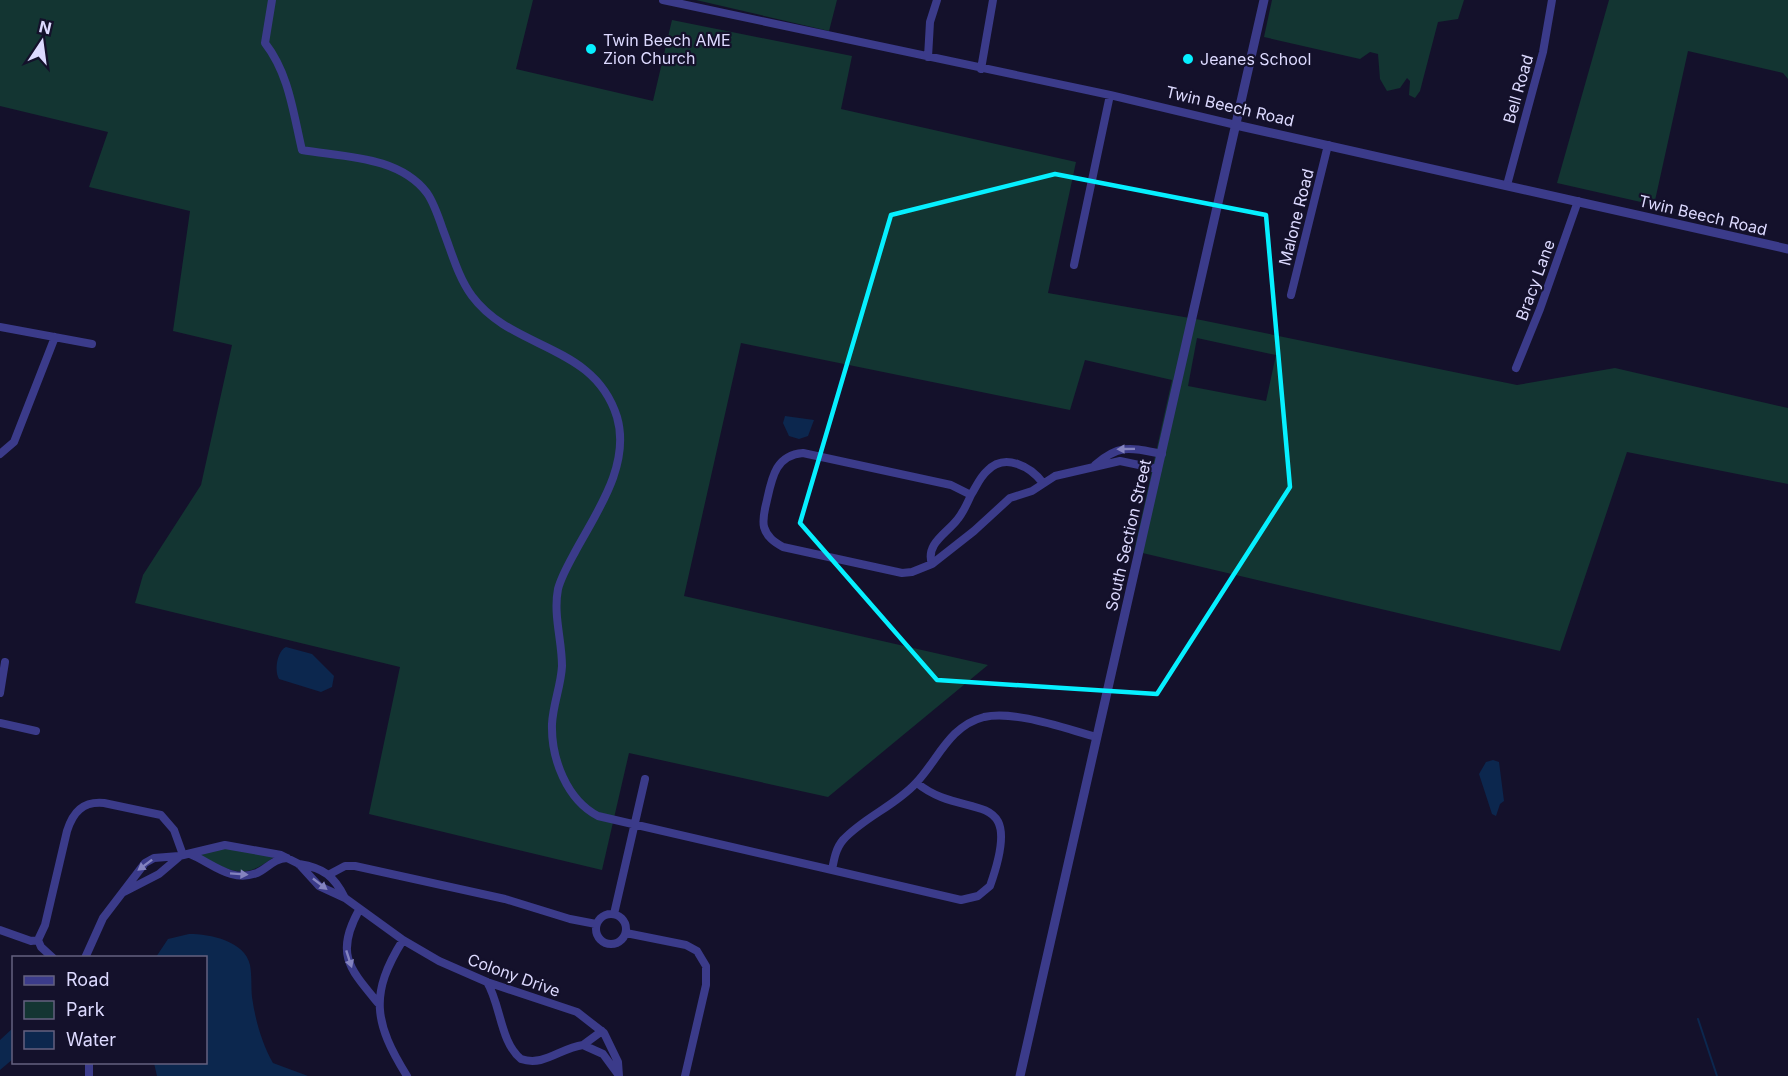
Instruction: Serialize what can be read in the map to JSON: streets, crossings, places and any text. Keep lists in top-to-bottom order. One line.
{"streets":{"street":["Bell Road","Twin Beech Road","Malone Road","Bracy Lane","South Section Street","Colony Drive"]},"crossings":[["Bell Road","Twin Beech Road"],["Twin Beech Road","Malone Road"],["Twin Beech Road","Bracy Lane"],["Twin Beech Road","South Section Street"]],"places":["Twin Beech AME Zion Church","Jeanes School"],"legend":["Road","Park","Water"],"north":"top"}
